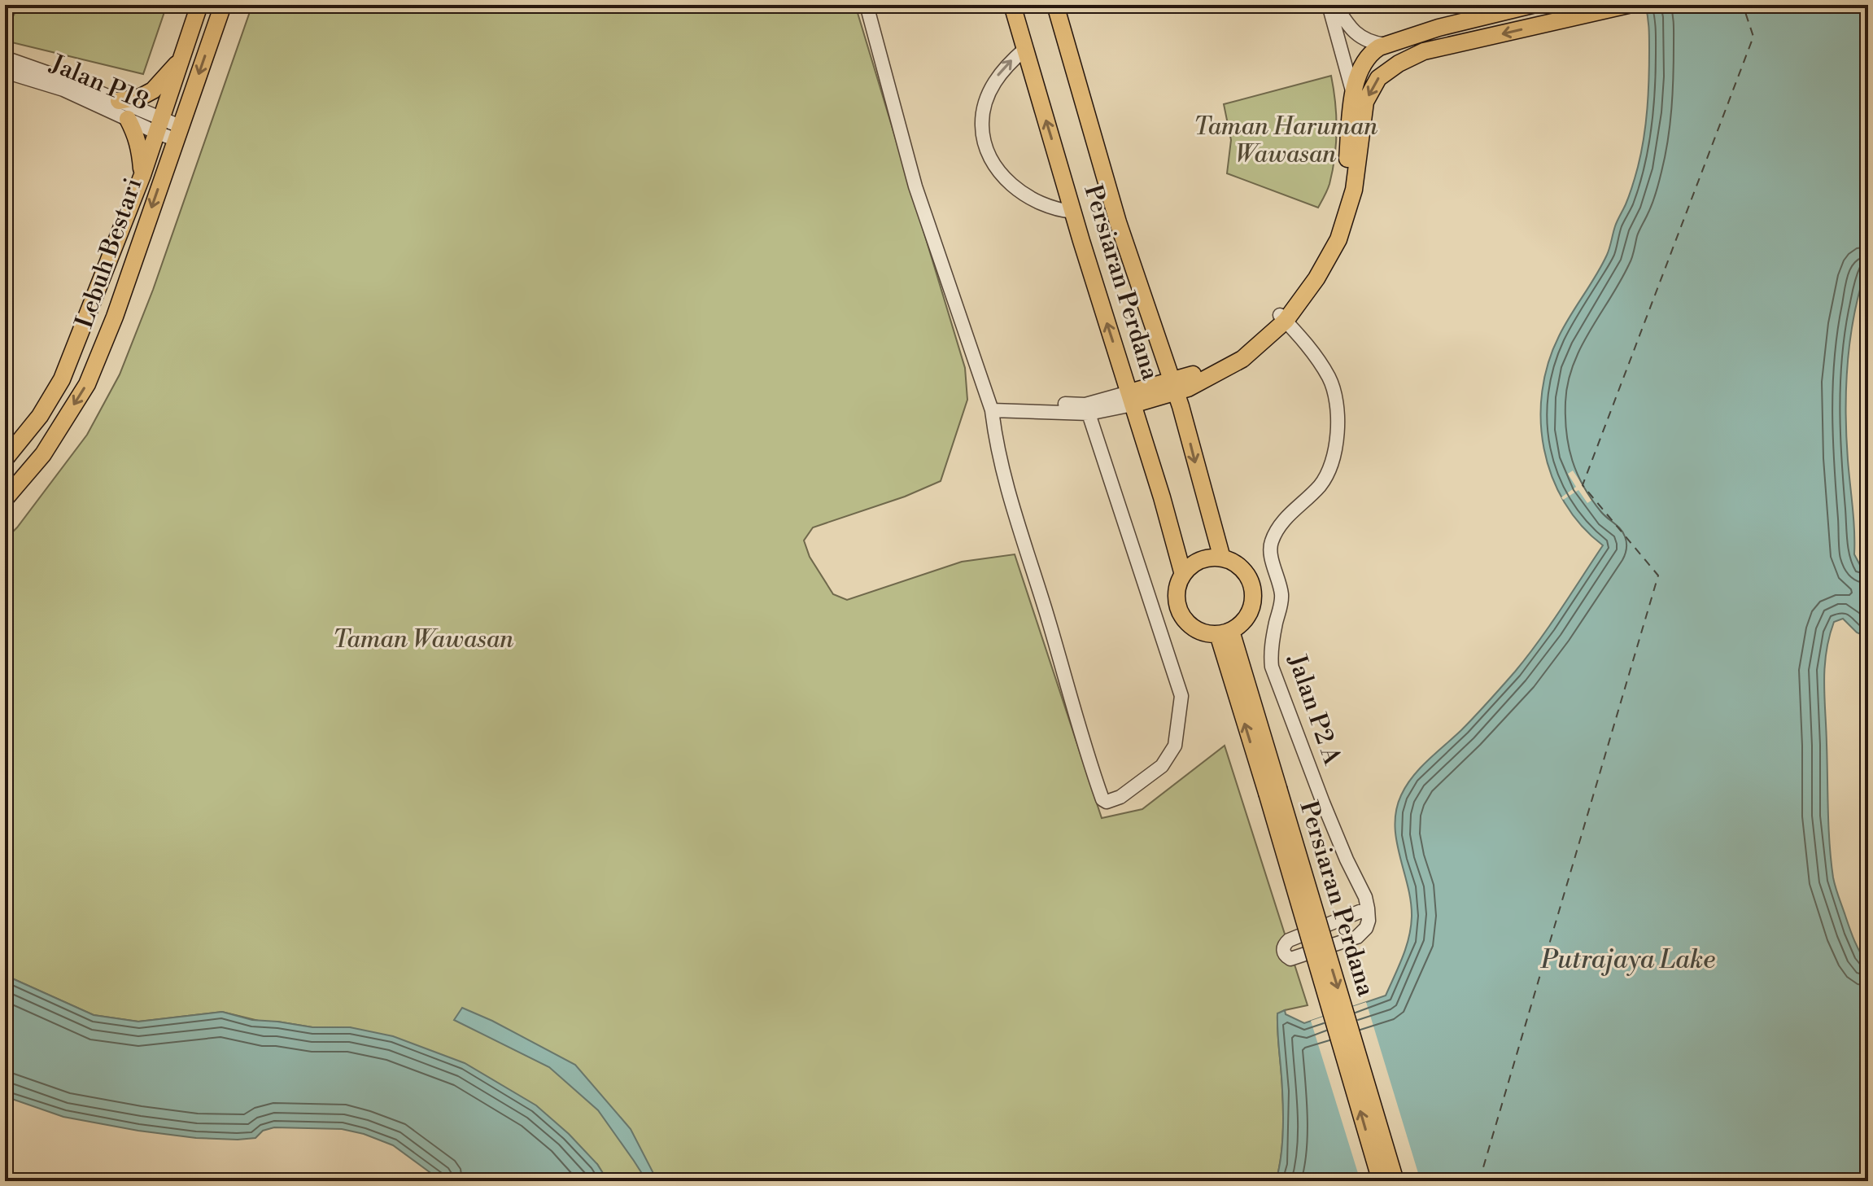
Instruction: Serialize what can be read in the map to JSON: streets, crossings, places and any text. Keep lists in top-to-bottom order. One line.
{"streets":{"main road":["Lebuh Bestari","Persiaran Perdana"],"street":["Jalan P18","Jalan P2 A"]},"crossings":[["Jalan P18","Lebuh Bestari"]],"water":["Putrajaya Lake"],"parks":["Taman Haruman Wawasan","Taman Wawasan"]}
